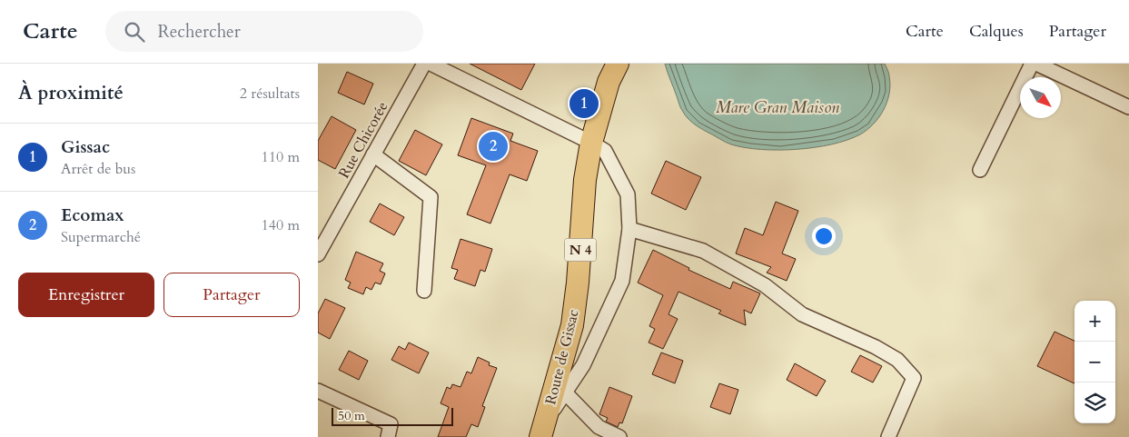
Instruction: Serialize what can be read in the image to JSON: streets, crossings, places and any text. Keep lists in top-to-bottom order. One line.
{"streets":{"main road":["N 4","Route de Gissac"],"street":["Rue Chicorée"]},"water":["Mare Gran Maison"],"scale_bar":"50 m","north":"bottom right","page":{"header":"Carte","search":"Rechercher","nav":["Carte","Calques","Partager"],"heading":["À proximité","2 résultats"],"pins":["1","2"],"list":[{"mark":"1","name":"Gissac","note":"Arrêt de bus","value":"110 m"},{"mark":"2","name":"Ecomax","note":"Supermarché","value":"140 m"}],"buttons":["Enregistrer","Partager"],"map_buttons":["+","−"],"scale":"50 m"}}
